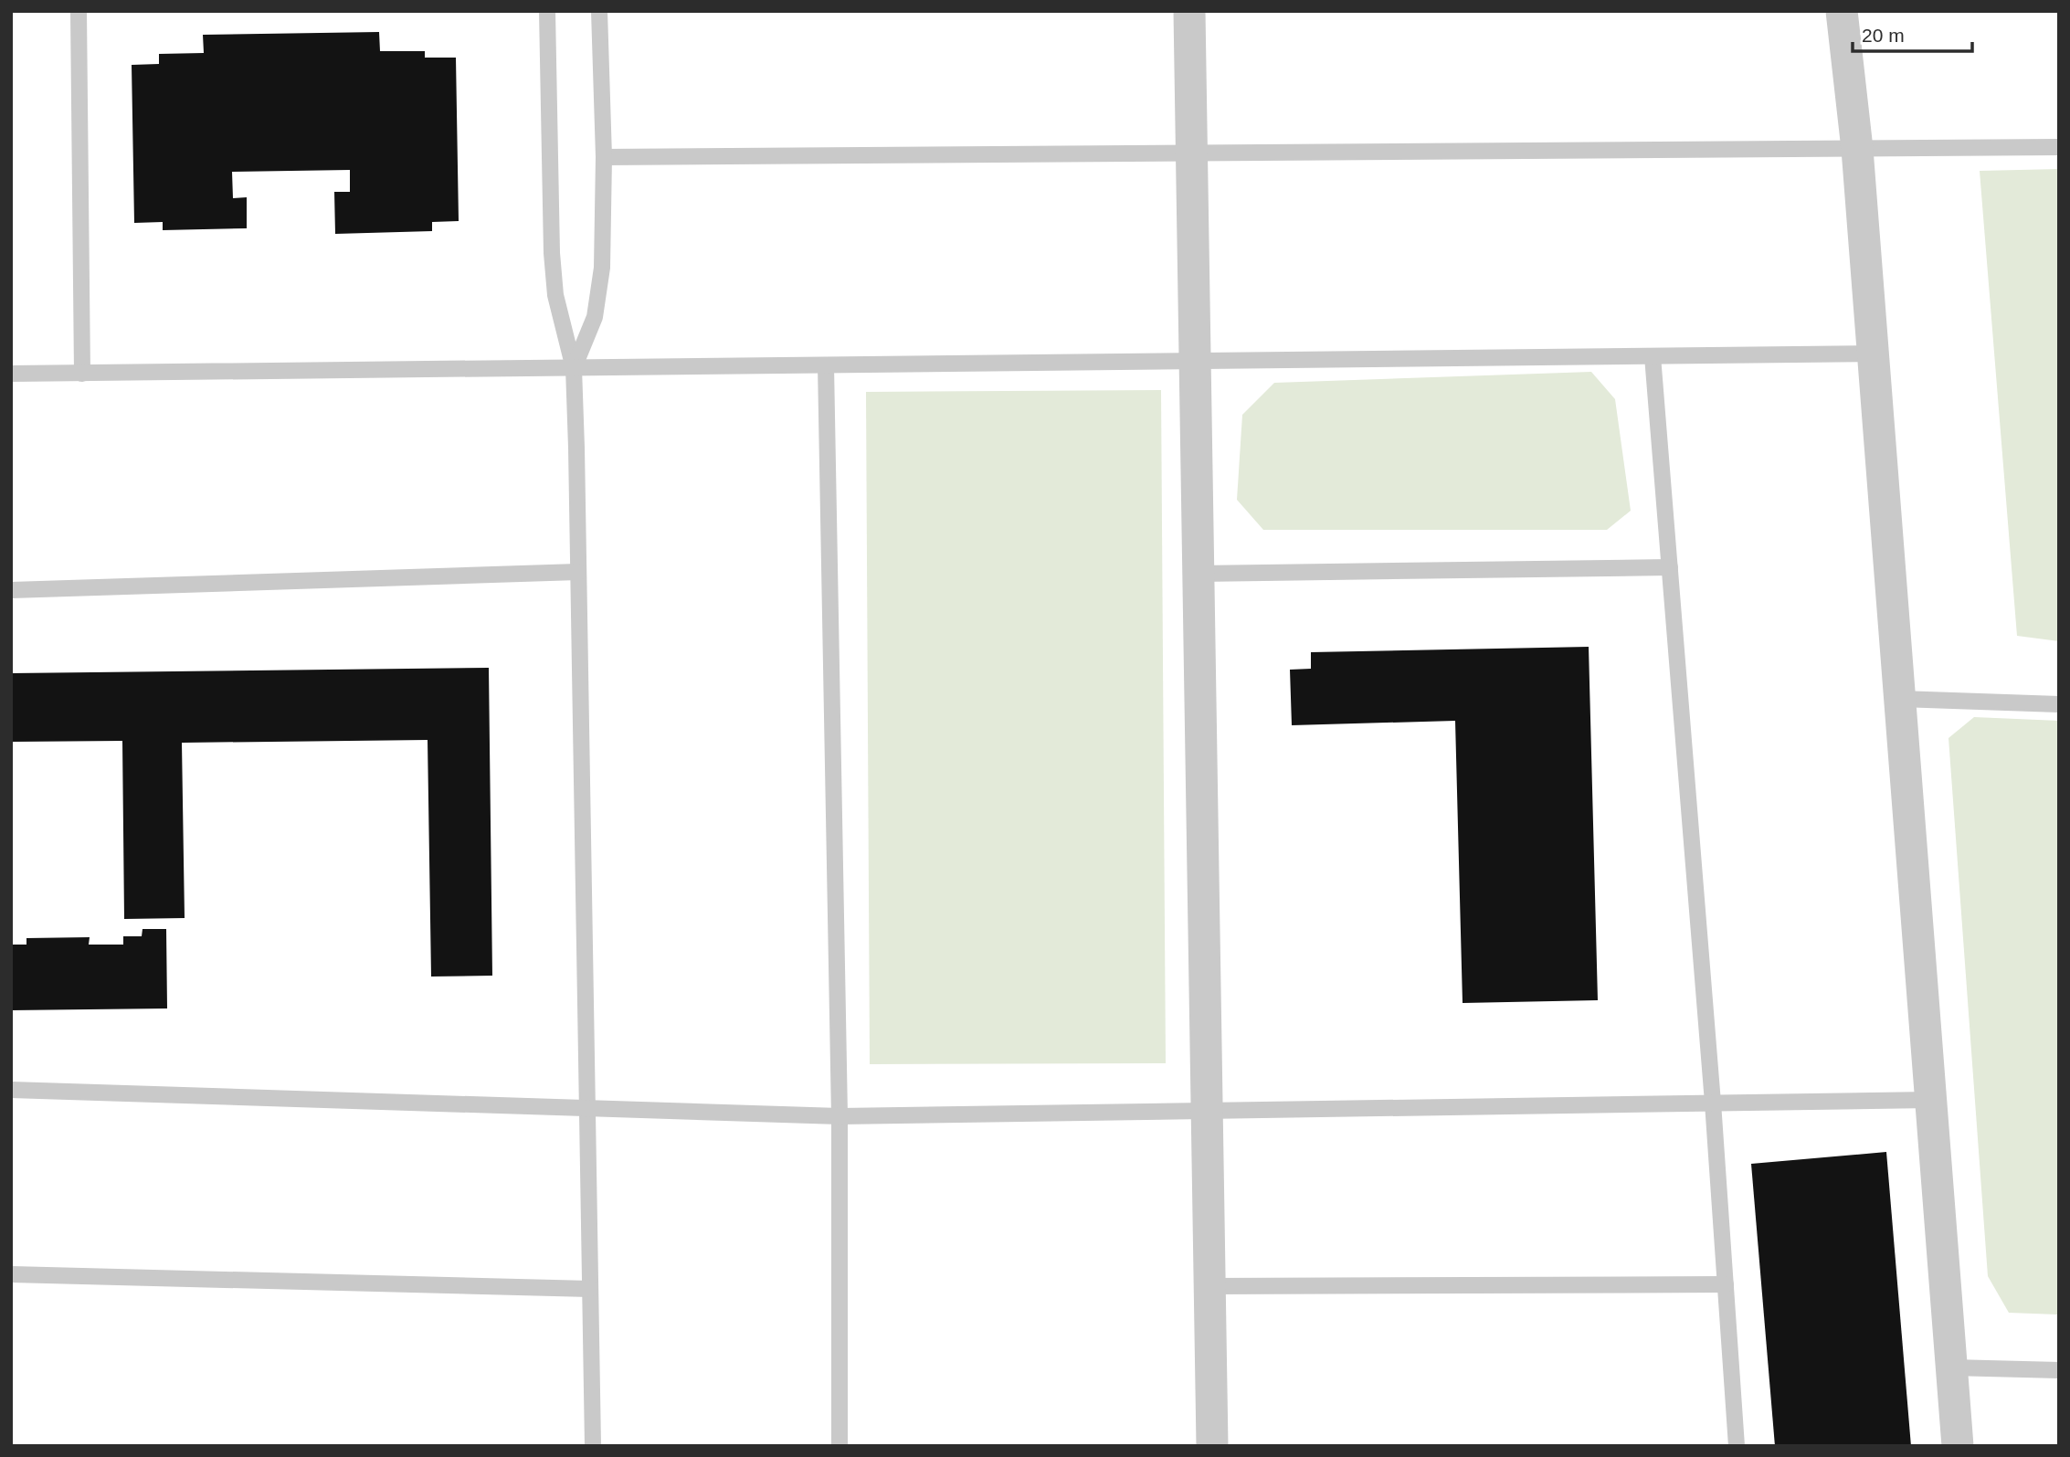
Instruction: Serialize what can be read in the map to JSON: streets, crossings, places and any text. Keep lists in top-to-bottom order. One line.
{"scale_bar":"20 m"}
